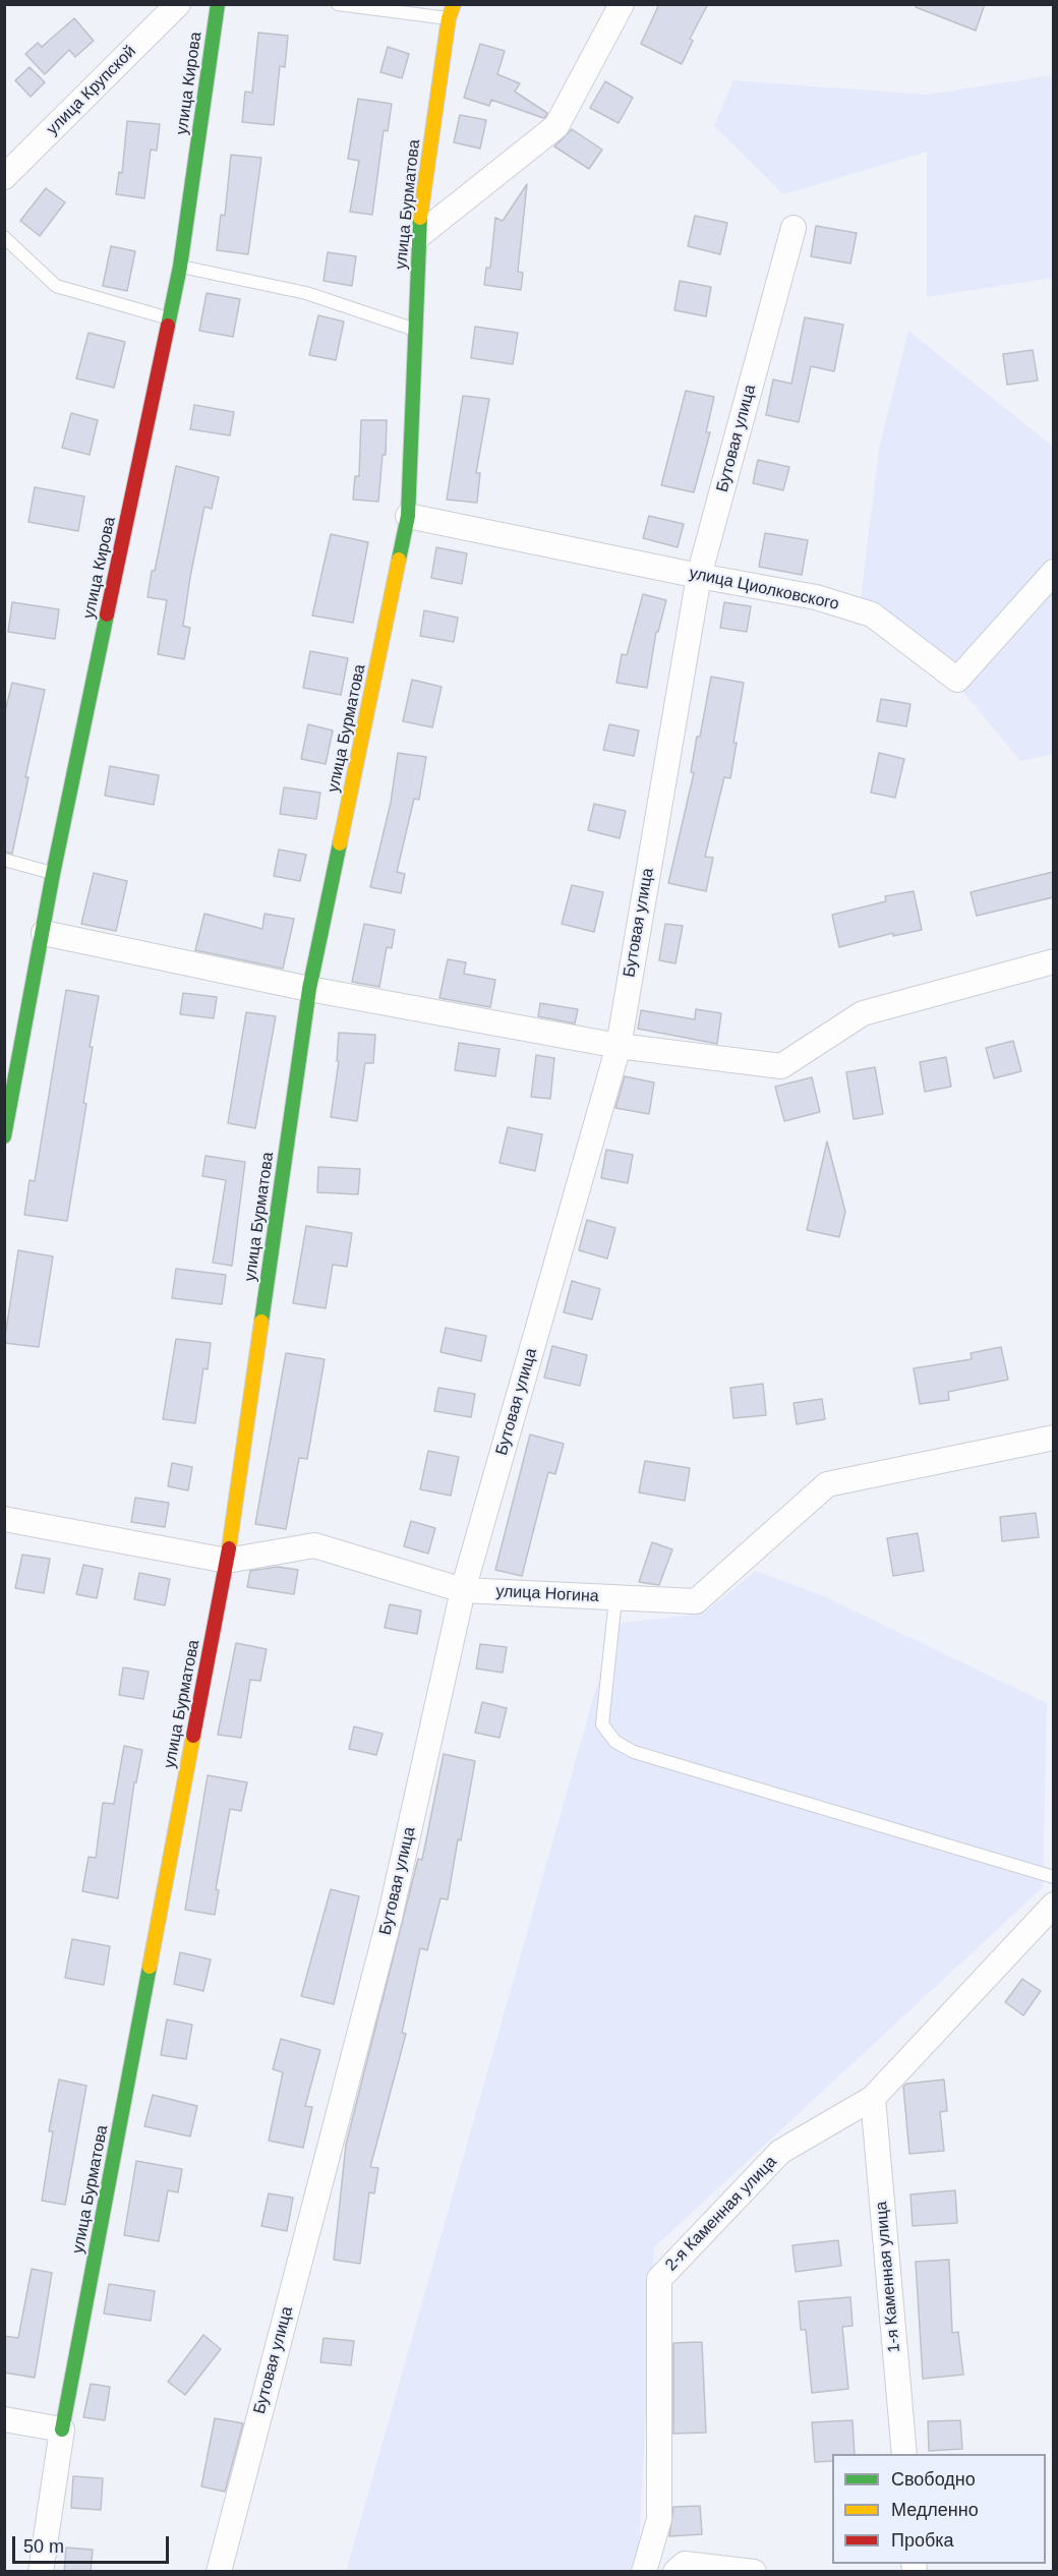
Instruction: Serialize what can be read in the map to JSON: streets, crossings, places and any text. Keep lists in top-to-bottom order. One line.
{"streets":{"street":["улица Кирова","улица Крупской","улица Бурматова","Бутовая улица","улица Циолковского","улица Ногина","2-я Каменная улица","1-я Каменная улица"]},"crossings":[["улица Бурматова","улица Циолковского"],["улица Бурматова","улица Ногина"],["Бутовая улица","улица Циолковского"],["Бутовая улица","улица Ногина"],["2-я Каменная улица","1-я Каменная улица"]],"legend":["Свободно","Медленно","Пробка"],"scale_bar":"50 m"}
